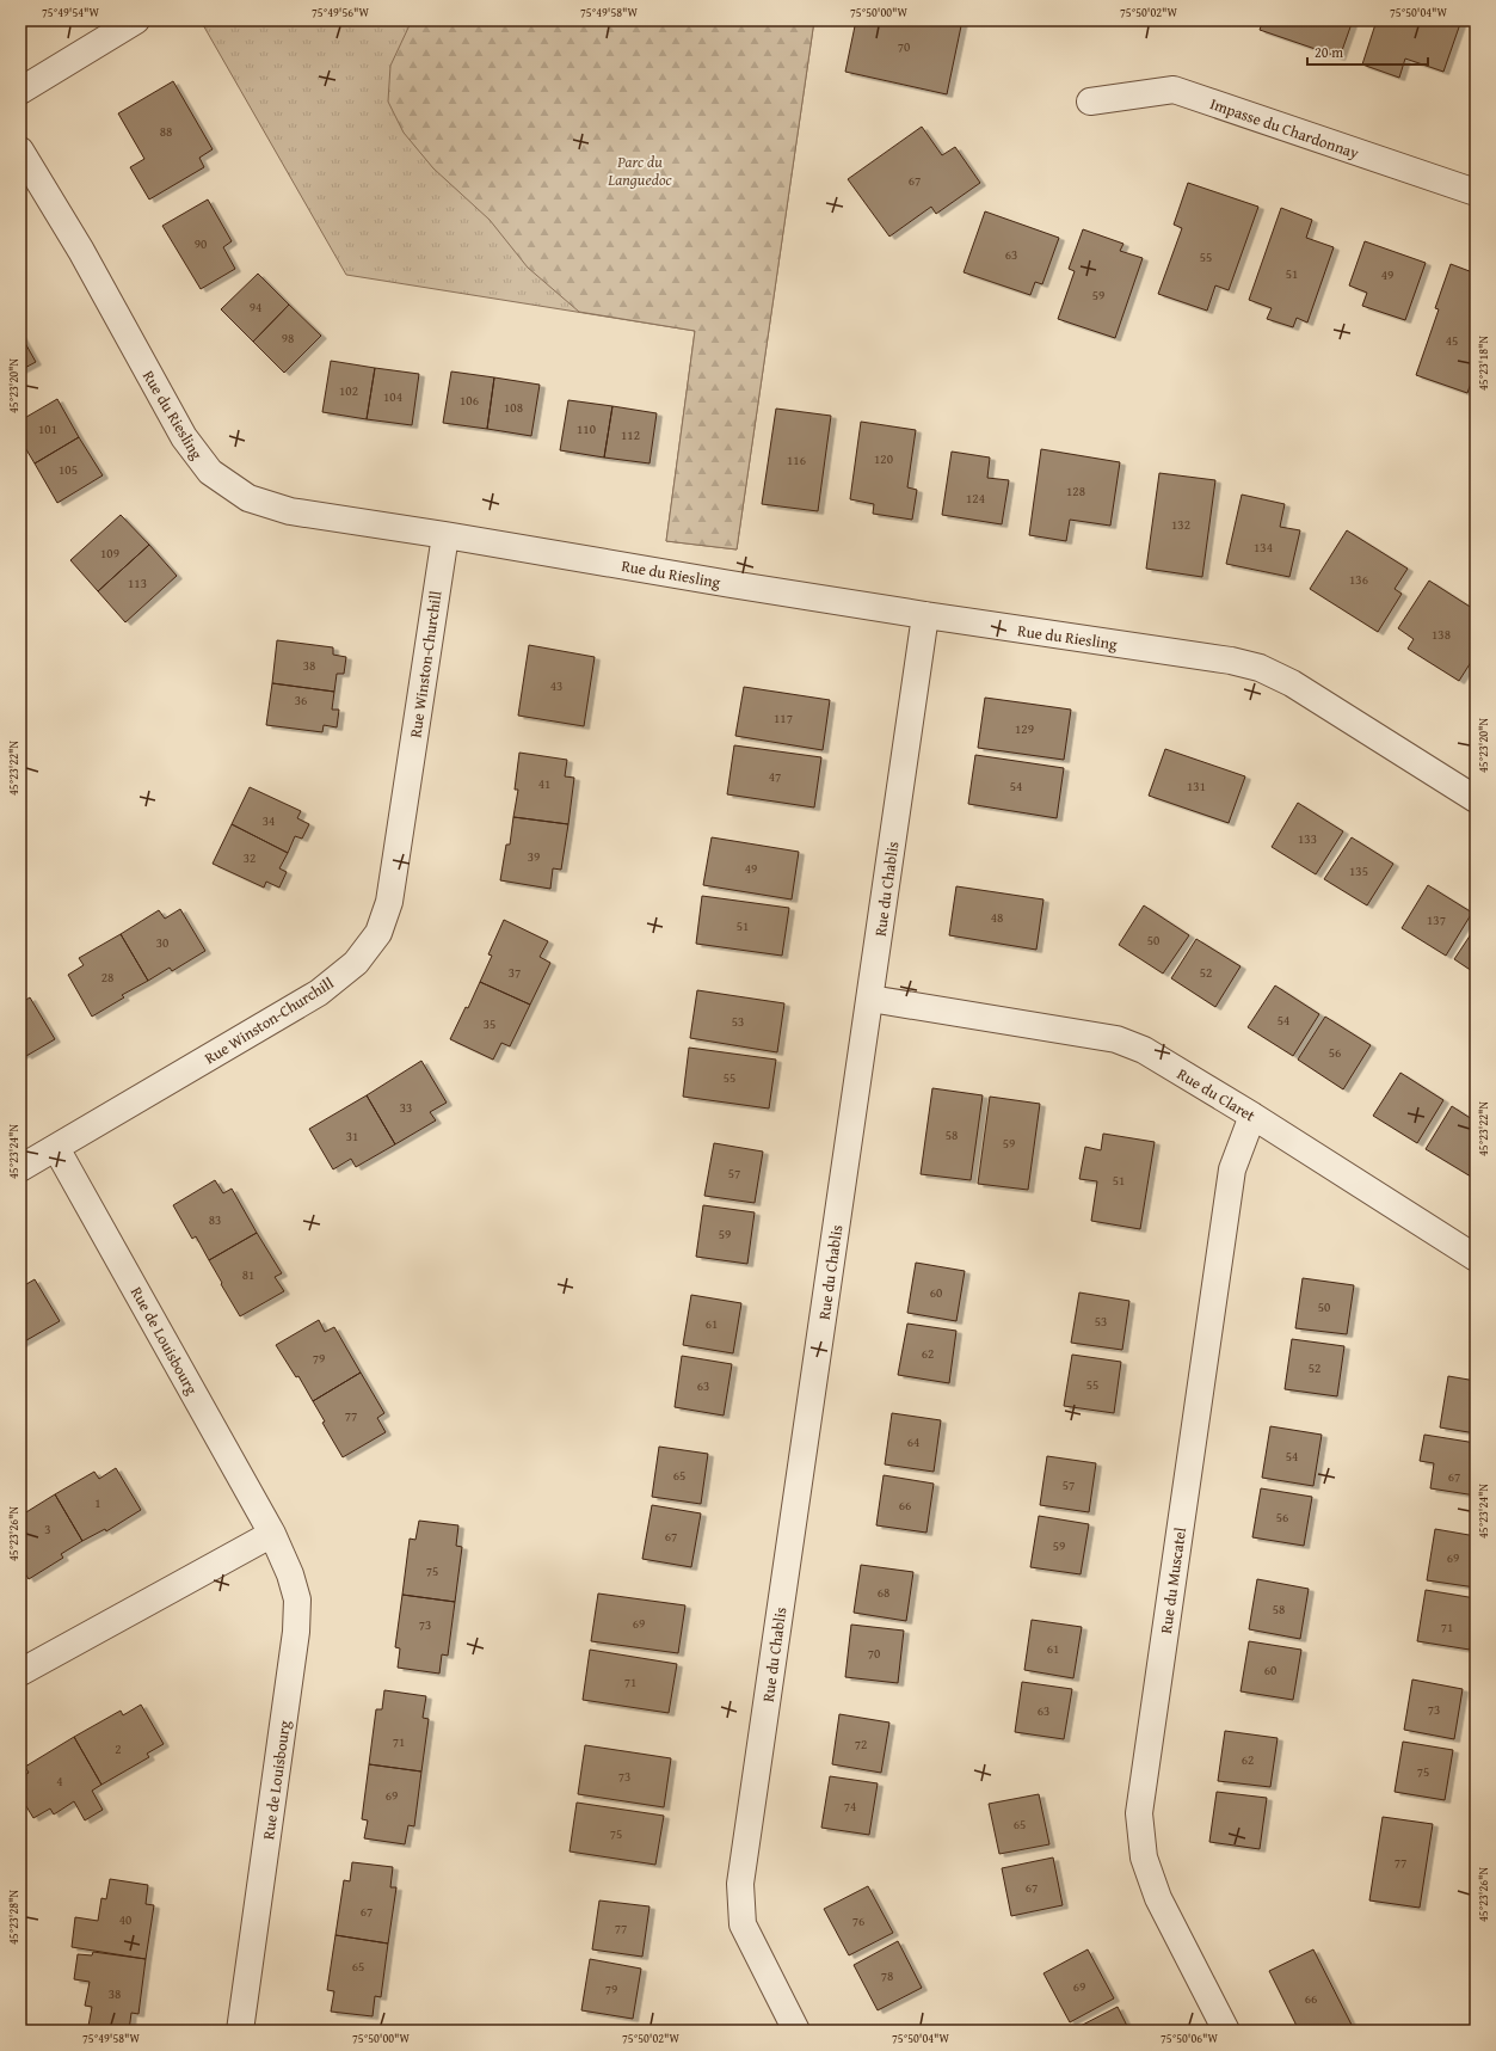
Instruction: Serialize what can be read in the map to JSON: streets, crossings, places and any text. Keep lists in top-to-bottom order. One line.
{"streets":{"street":["Impasse du Chardonnay","Rue du Riesling","Rue Winston-Churchill","Rue du Chablis","Rue du Claret","Rue de Louisbourg","Rue du Muscatel"]},"crossings":[["Rue du Riesling","Rue Winston-Churchill"],["Rue du Riesling","Rue du Chablis"],["Rue Winston-Churchill","Rue de Louisbourg"],["Rue du Chablis","Rue du Claret"],["Rue du Claret","Rue du Muscatel"]],"parks":["Parc du Languedoc"],"house_numbers":["70","88","67","90","63","55","51","49","59","94","98","45","102","104","106","108","101","110","112","120","116","105","128","124","132","134","109","136","113","138","38","43","36","117","129","47","41","54","131","34","133","39","32","49","135","48","137","51","50","30","37","52","28","54","53","35","56","55","33","58","31","59","57","51","83","59","81","60","50","53","61","62","79","52","55","63","77","64","54","65","67","57","1","66","56","3","67","59","69","75","68","58","69","73","71","61","70","60","71","73","63","71","72","2","62","75","73","4","69","74","65","75","77","67","67","40","76","77","65","78","69","79","38","66"],"scale_bar":"20 m","coordinates":["75°49'54\"W","75°49'56\"W","75°49'58\"W","75°50'00\"W","75°50'02\"W","75°50'04\"W","45°23'18\"N","45°23'20\"N","45°23'22\"N","45°23'24\"N","45°23'26\"N","45°23'28\"N","75°50'06\"W"]}
